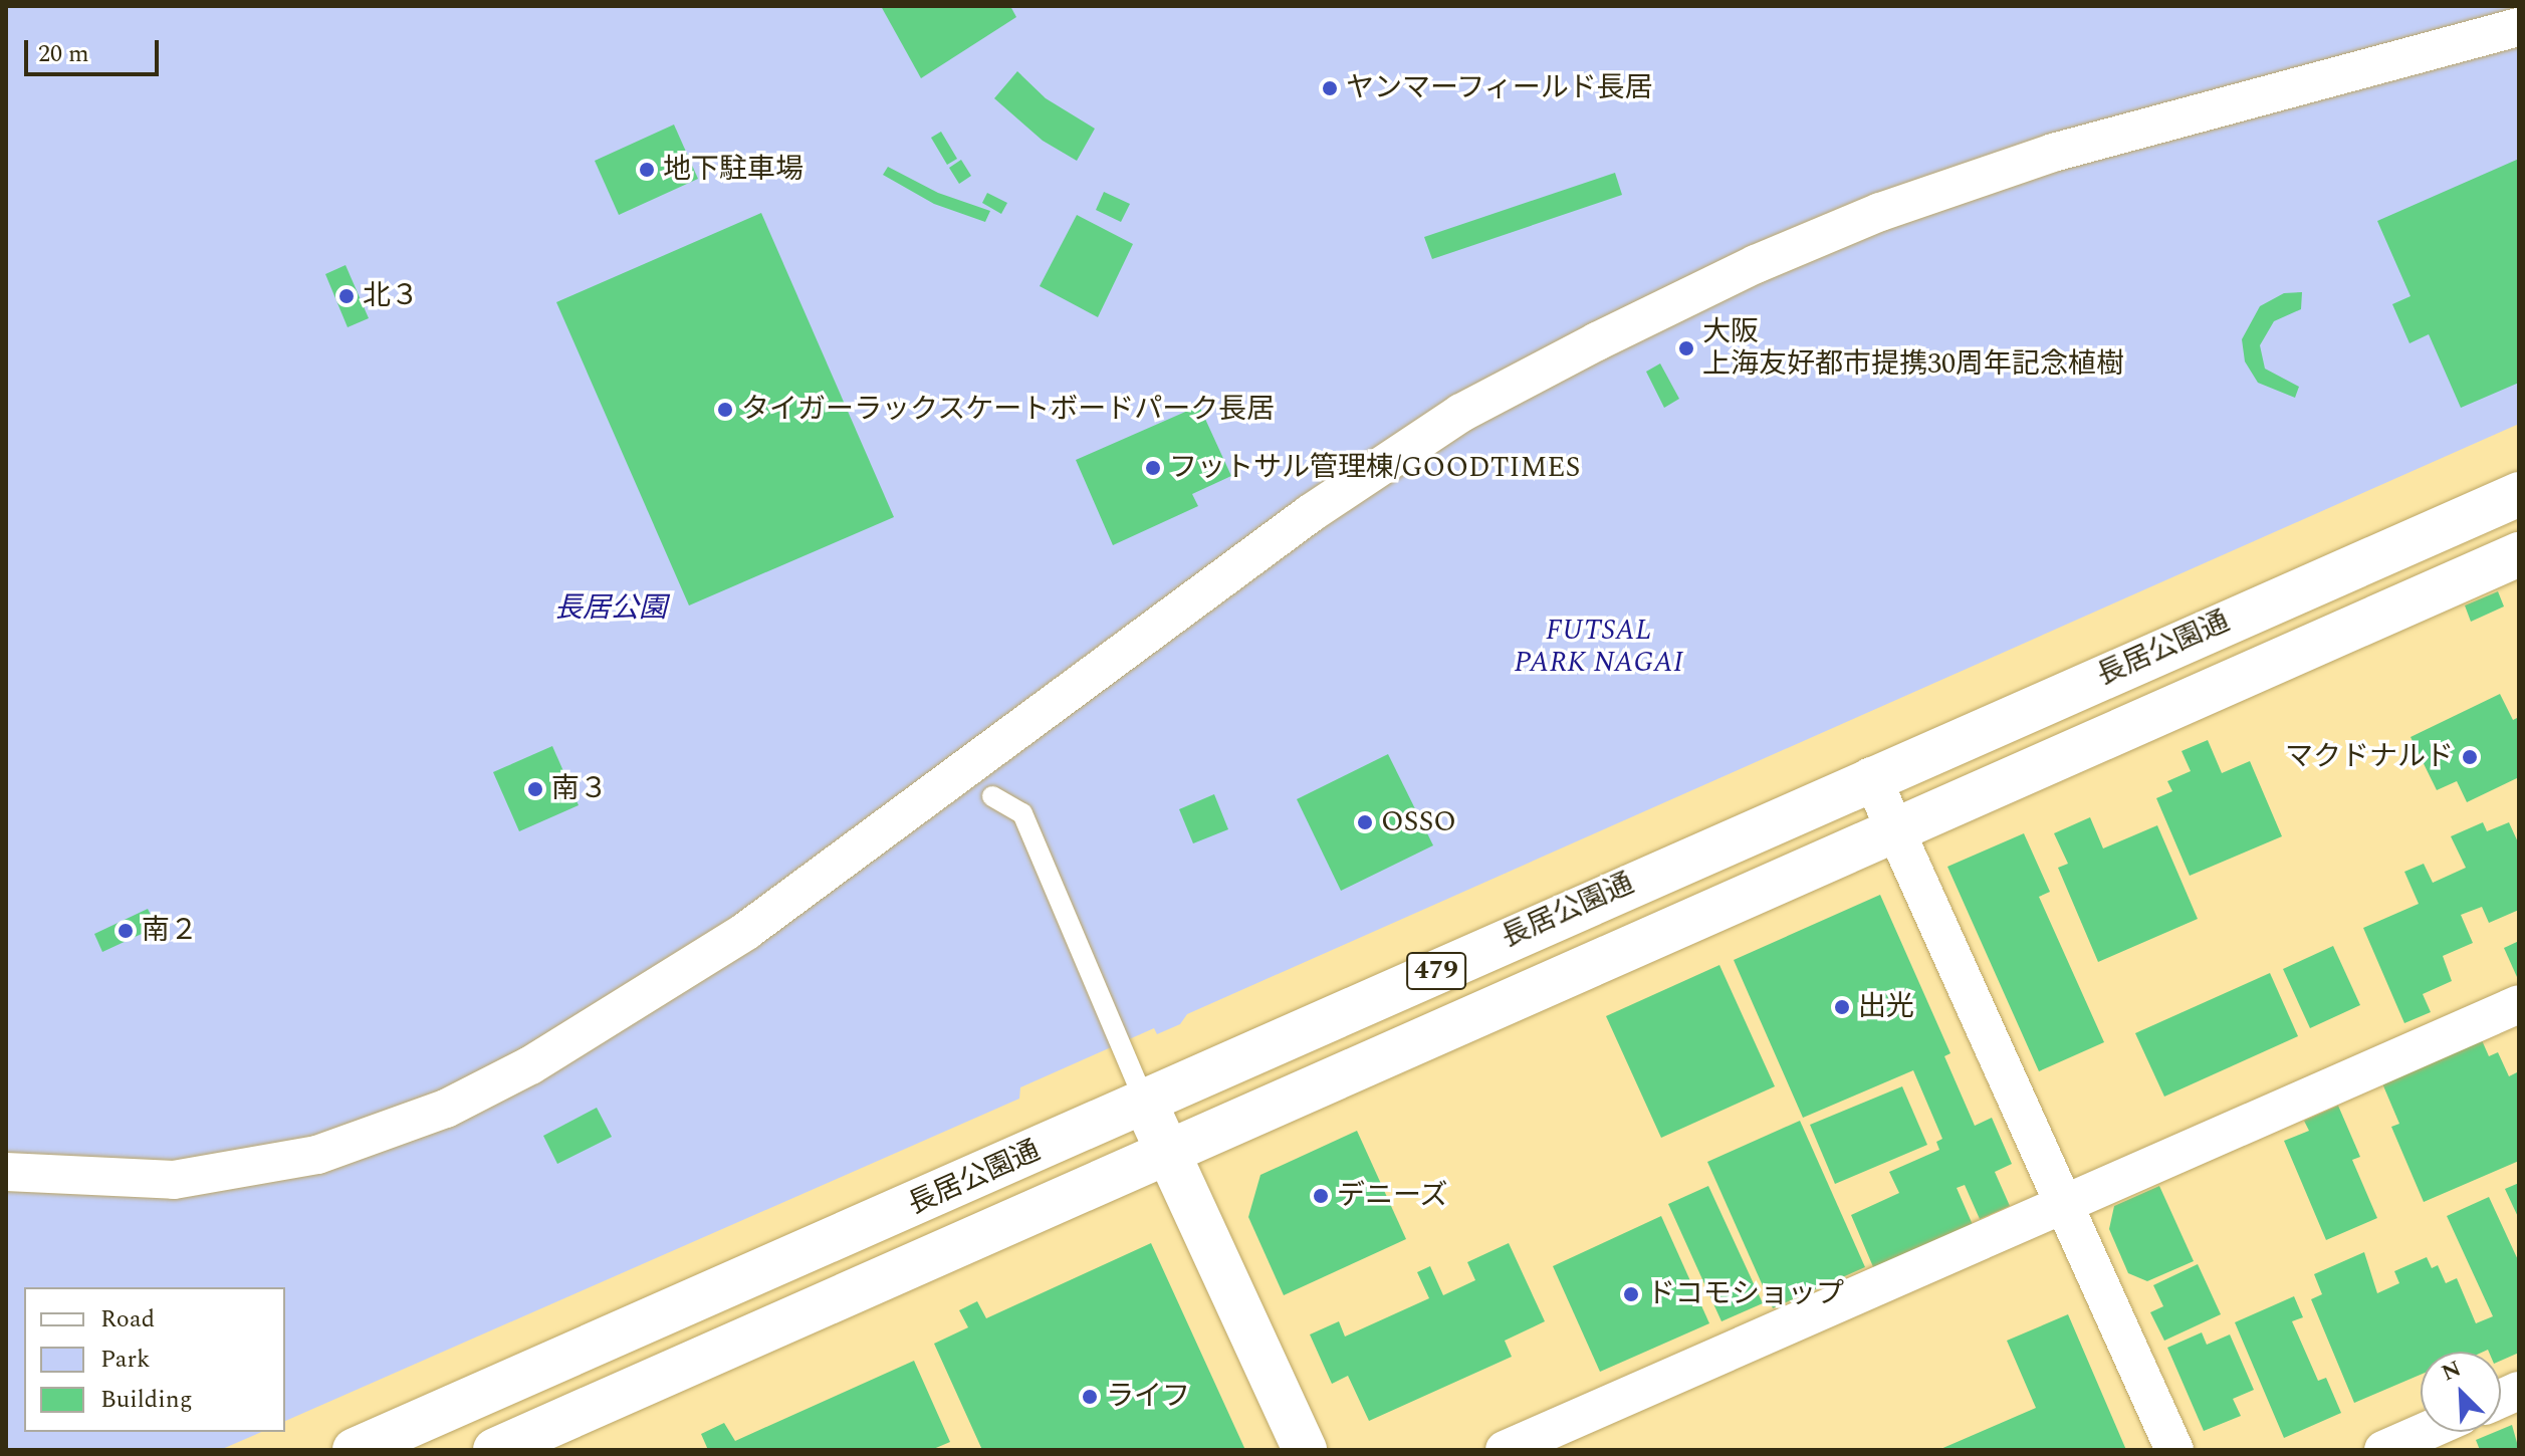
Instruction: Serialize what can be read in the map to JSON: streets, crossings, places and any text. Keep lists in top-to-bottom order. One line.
{"streets":{"main road":["長居公園通","479"]},"parks":["長居公園","FUTSAL PARK NAGAI"],"places":["ヤンマーフィールド長居","地下駐車場","北３","大阪 上海友好都市提携30周年記念植樹","タイガーラックスケートボードパーク長居","フットサル管理棟/GOODTIMES","マクドナルド","南３","OSSO","南２","出光","デニーズ","ドコモショップ","ライフ"],"legend":["Road","Park","Building"],"scale_bar":"20 m","north":"top left"}
